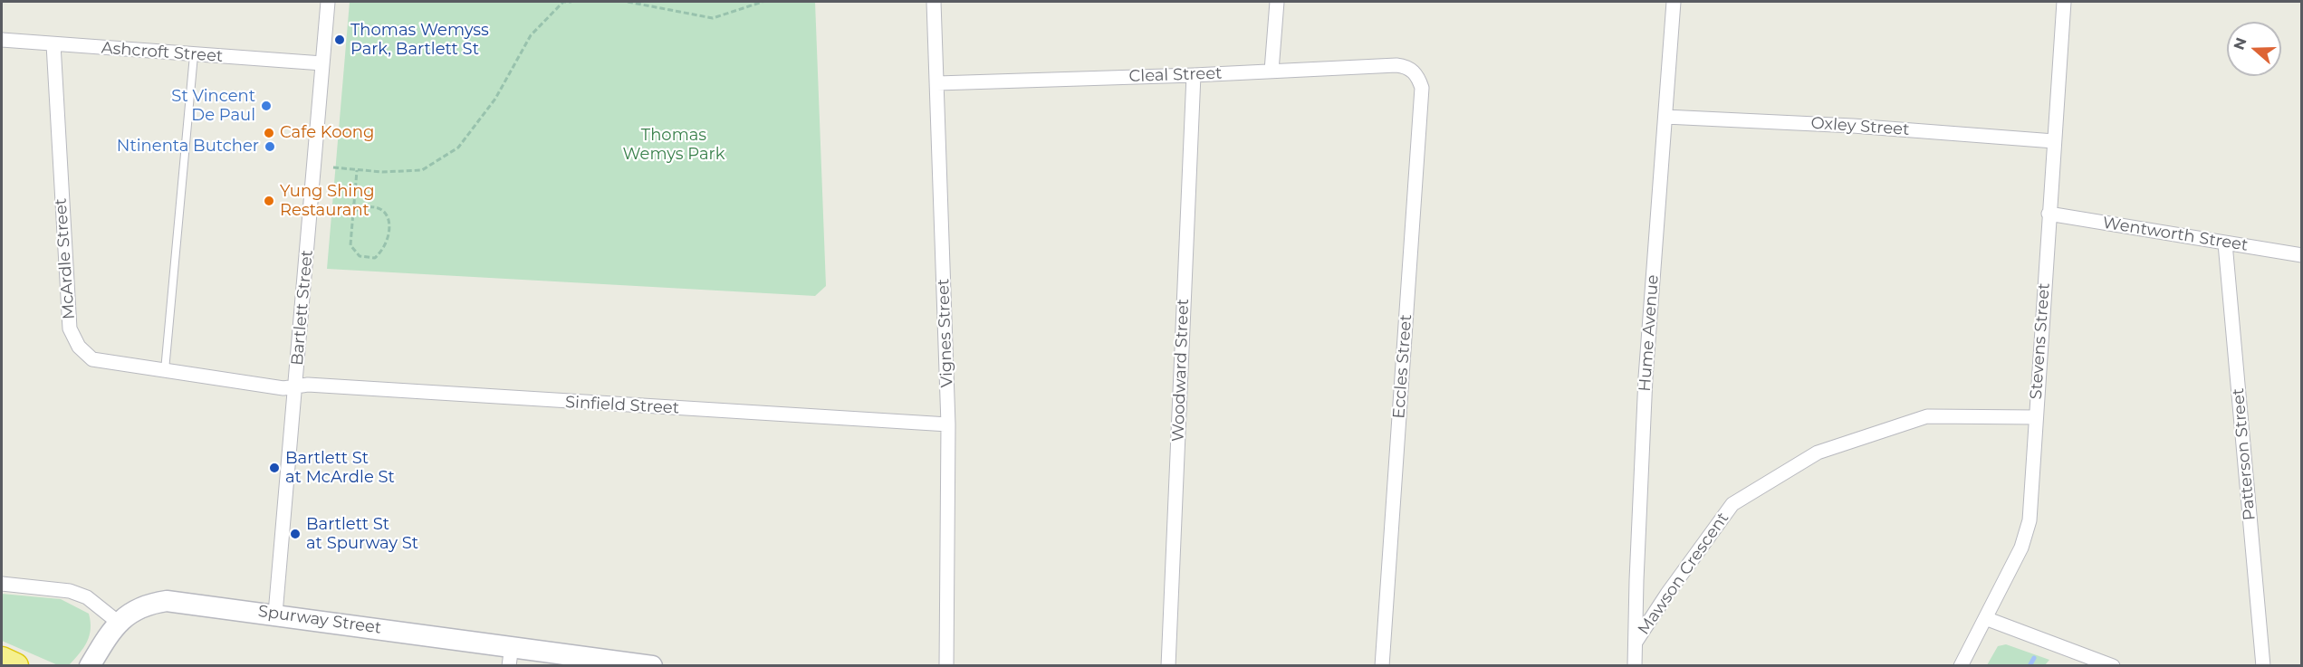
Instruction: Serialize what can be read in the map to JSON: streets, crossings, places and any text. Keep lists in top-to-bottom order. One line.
{"streets":{"street":["Ashcroft Street","Cleal Street","Oxley Street","Wentworth Street","McArdle Street","Bartlett Street","Vignes Street","Hume Avenue","Stevens Street","Eccles Street","Woodward Street","Sinfield Street","Patterson Street","Mawson Crescent","Spurway Street"]},"crossings":[["Ashcroft Street","McArdle Street"],["Ashcroft Street","Bartlett Street"],["Cleal Street","Vignes Street"],["Cleal Street","Eccles Street"],["Cleal Street","Woodward Street"],["Oxley Street","Hume Avenue"],["Oxley Street","Stevens Street"],["Wentworth Street","Stevens Street"],["Wentworth Street","Patterson Street"],["McArdle Street","Bartlett Street"],["McArdle Street","Sinfield Street"],["Bartlett Street","Sinfield Street"],["Bartlett Street","Spurway Street"],["Vignes Street","Sinfield Street"],["Hume Avenue","Mawson Crescent"],["Stevens Street","Mawson Crescent"]],"parks":["Thomas Wemys Park"],"places":["Thomas Wemyss Park, Bartlett St","St Vincent De Paul","Cafe Koong","Ntinenta Butcher","Yung Shing Restaurant","Bartlett St at McArdle St","Bartlett St at Spurway St"],"north":"left"}
